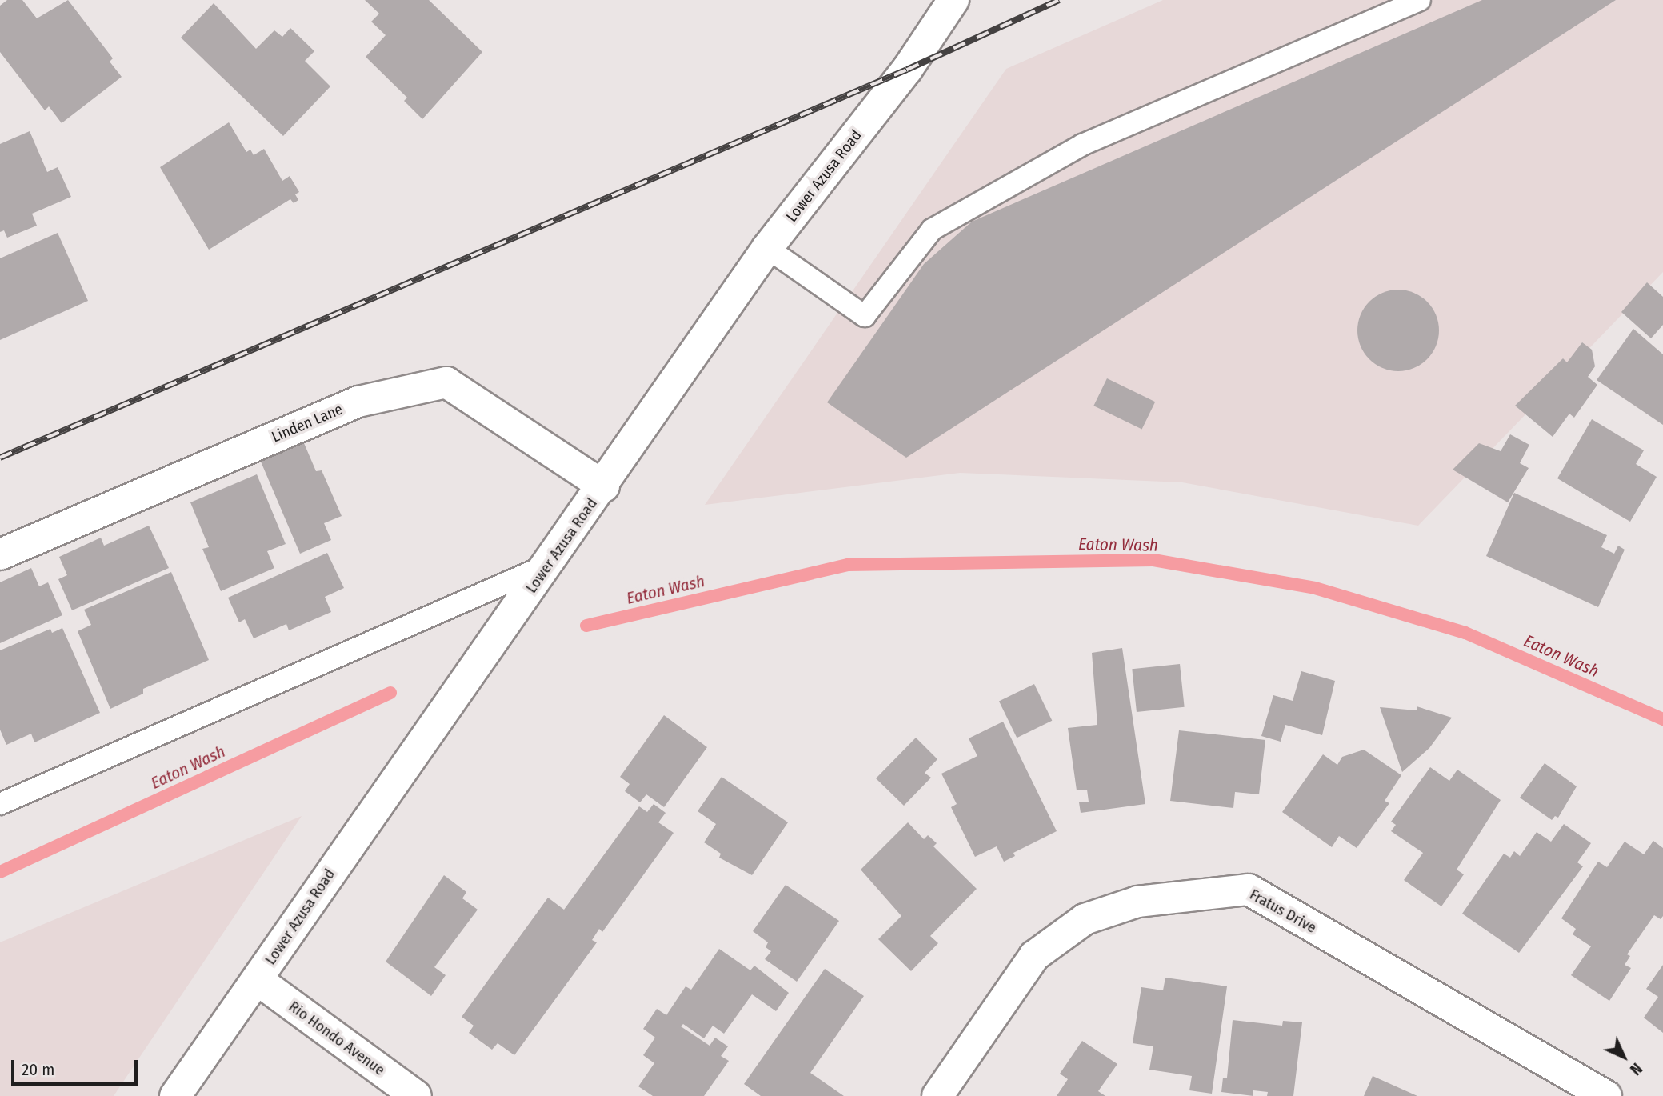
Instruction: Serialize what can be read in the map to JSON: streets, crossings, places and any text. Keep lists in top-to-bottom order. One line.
{"streets":{"street":["Lower Azusa Road","Linden Lane","Fratus Drive","Rio Hondo Avenue"]},"crossings":[["Lower Azusa Road","Linden Lane"],["Lower Azusa Road","Rio Hondo Avenue"]],"water":["Eaton Wash"],"scale_bar":"20 m","north":"bottom right"}
